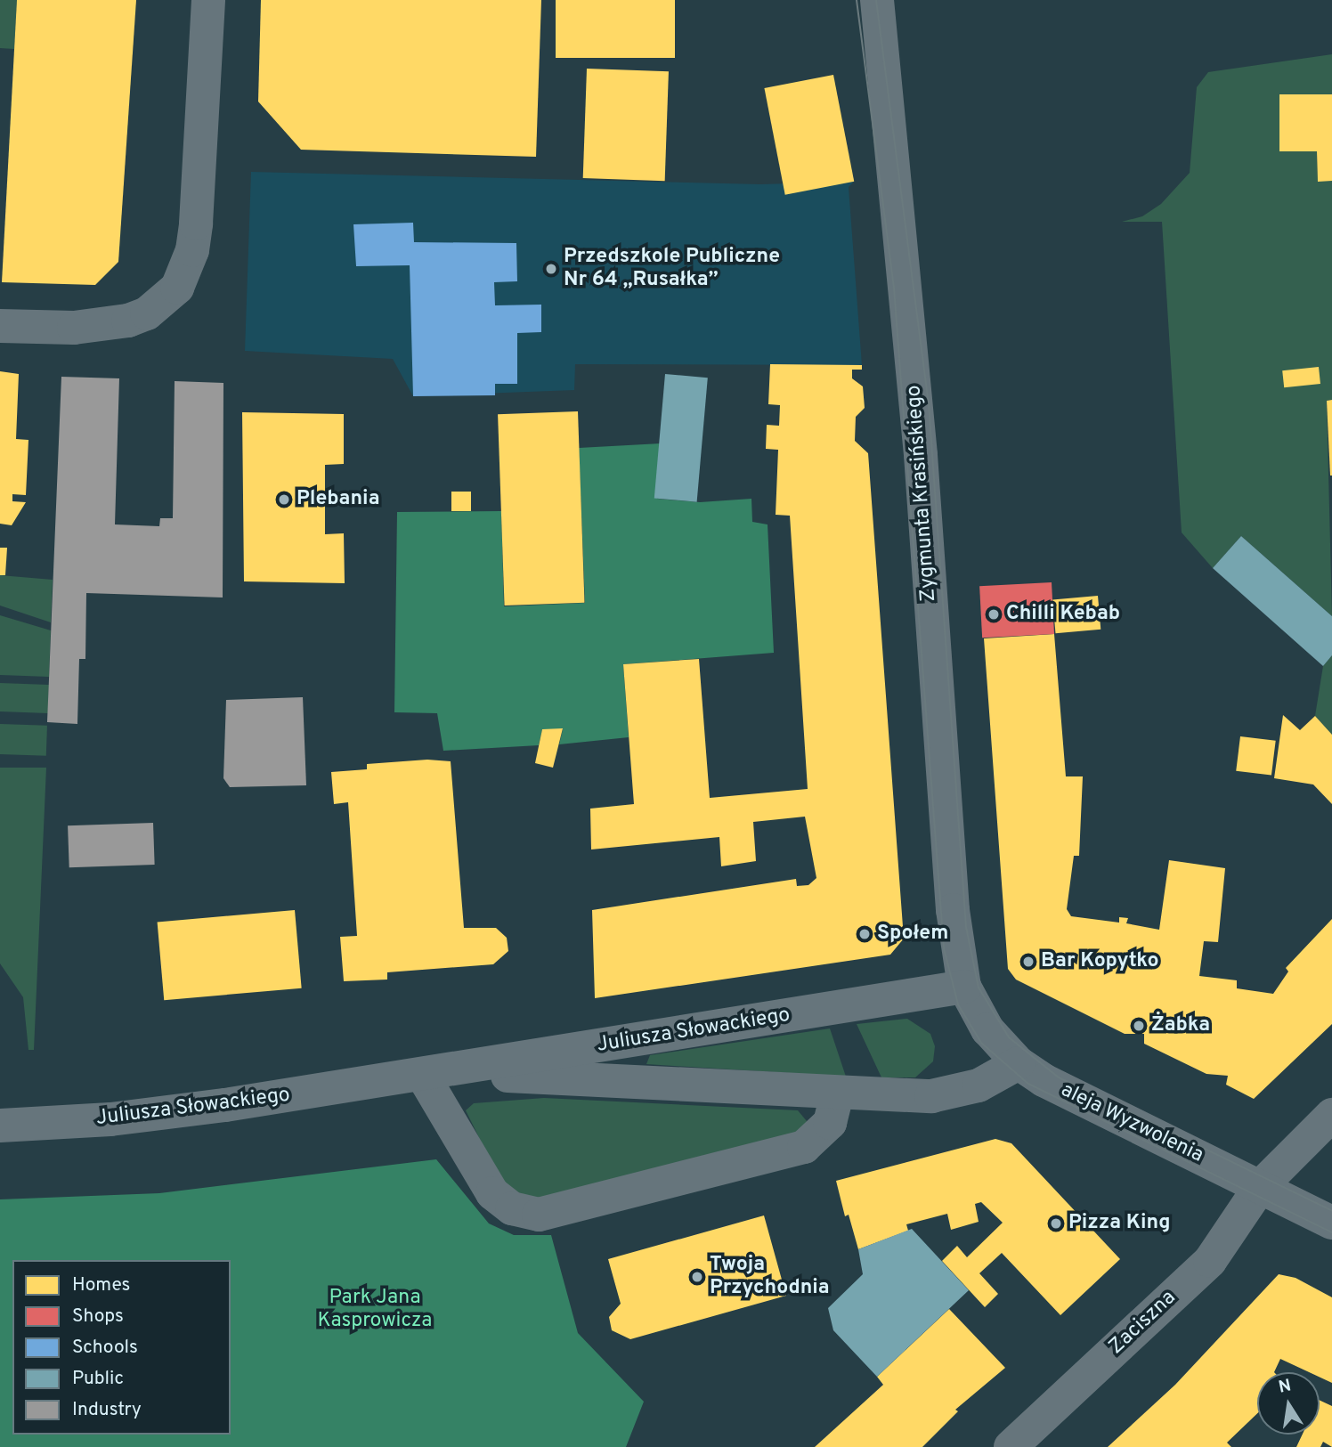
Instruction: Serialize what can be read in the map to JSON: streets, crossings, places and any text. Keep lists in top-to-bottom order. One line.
{"streets":{"street":["Zygmunta Krasińskiego","Juliusza Słowackiego","aleja Wyzwolenia","Zaciszna"]},"crossings":[["Zygmunta Krasińskiego","Juliusza Słowackiego"],["Zygmunta Krasińskiego","aleja Wyzwolenia"],["Juliusza Słowackiego","aleja Wyzwolenia"],["aleja Wyzwolenia","Zaciszna"]],"parks":["Park Jana Kasprowicza"],"places":["Przedszkole Publiczne Nr 64 „Rusałka”","Plebania","Chilli Kebab","Społem","Bar Kopytko","Żabka","Pizza King","Twoja Przychodnia"],"legend":["Homes","Shops","Schools","Public","Industry"],"north":"top"}
